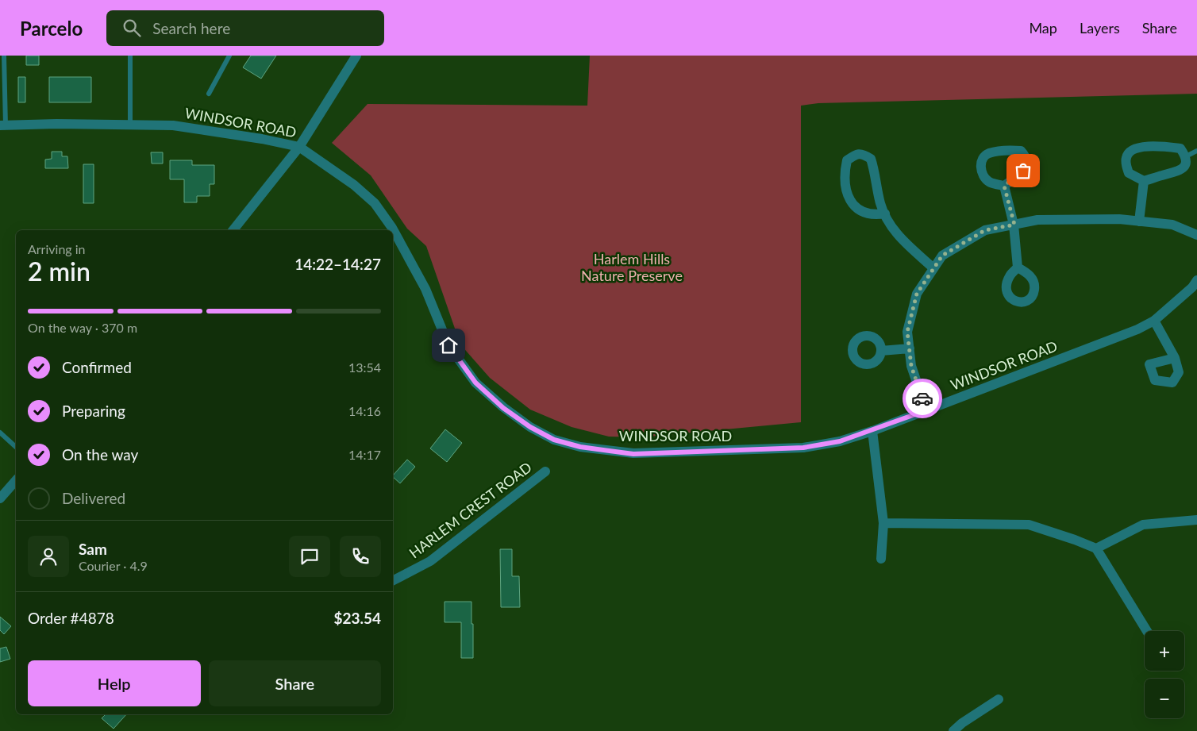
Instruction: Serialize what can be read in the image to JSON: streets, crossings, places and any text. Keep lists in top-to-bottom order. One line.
{"streets":{"street":["WINDSOR ROAD","HARLEM CREST ROAD"]},"parks":["Harlem Hills Nature Preserve"],"page":{"header":"Parcelo","search":"Search here","nav":["Map","Layers","Share"],"heading":["2 min","Arriving in","14:22–14:27"],"panel":["Sam","Courier · 4.9","Order #4878","$23.54"],"bar":"On the way · 370 m","list":[["Confirmed","13:54"],["Preparing","14:16"],["On the way","14:17"],"Delivered"],"map_buttons":["+","−"],"buttons":["Help","Share"]}}
